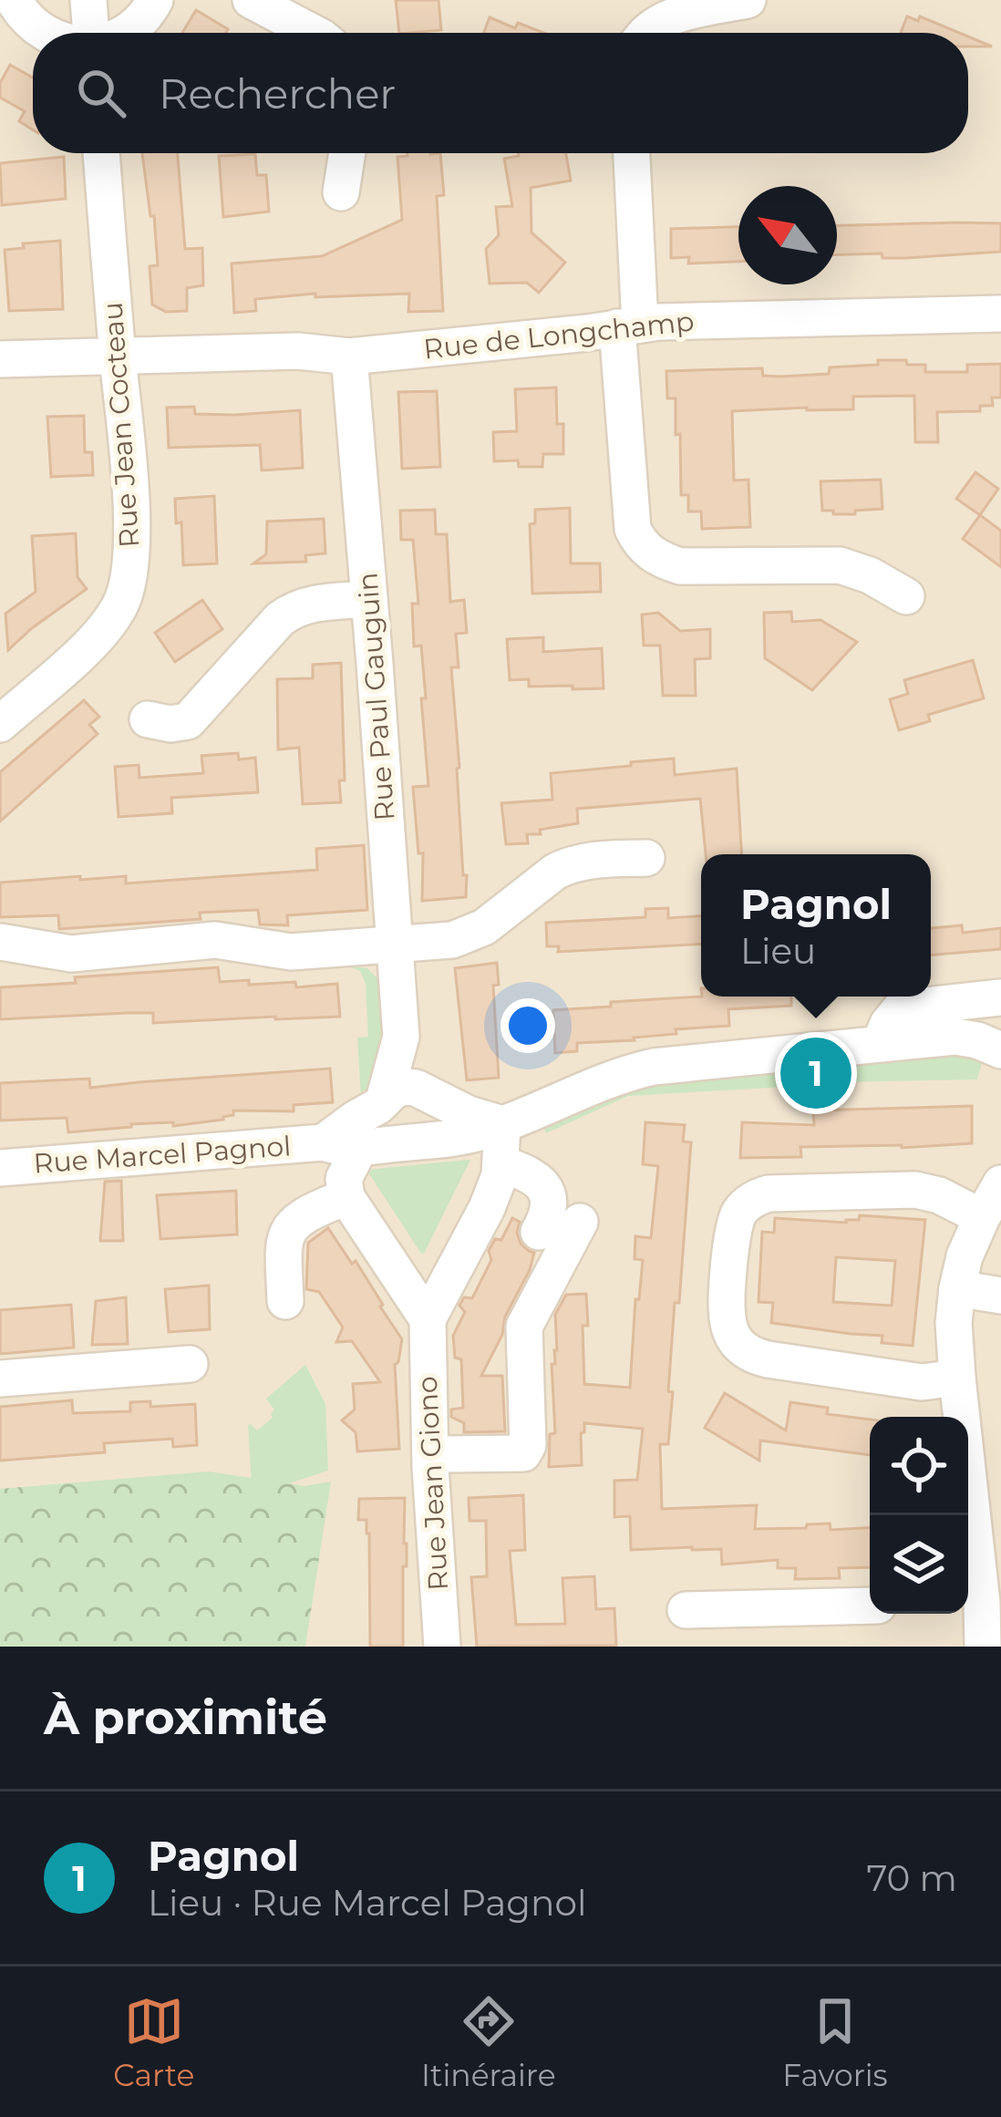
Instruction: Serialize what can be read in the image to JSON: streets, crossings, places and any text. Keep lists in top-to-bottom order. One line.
{"streets":{"street":["Rue de Longchamp","Rue Jean Cocteau","Rue Paul Gauguin","Rue Marcel Pagnol","Rue Jean Giono"]},"crossings":[["Rue de Longchamp","Rue Jean Cocteau"],["Rue de Longchamp","Rue Paul Gauguin"],["Rue Paul Gauguin","Rue Marcel Pagnol"]],"north":"top left","page":{"search":"Rechercher","popup":["Pagnol","Lieu"],"pins":"1","heading":"À proximité","list":[{"mark":"1","name":"Pagnol","note":"Lieu · Rue Marcel Pagnol","value":"70 m"}],"nav":["Carte","Itinéraire","Favoris"]}}
